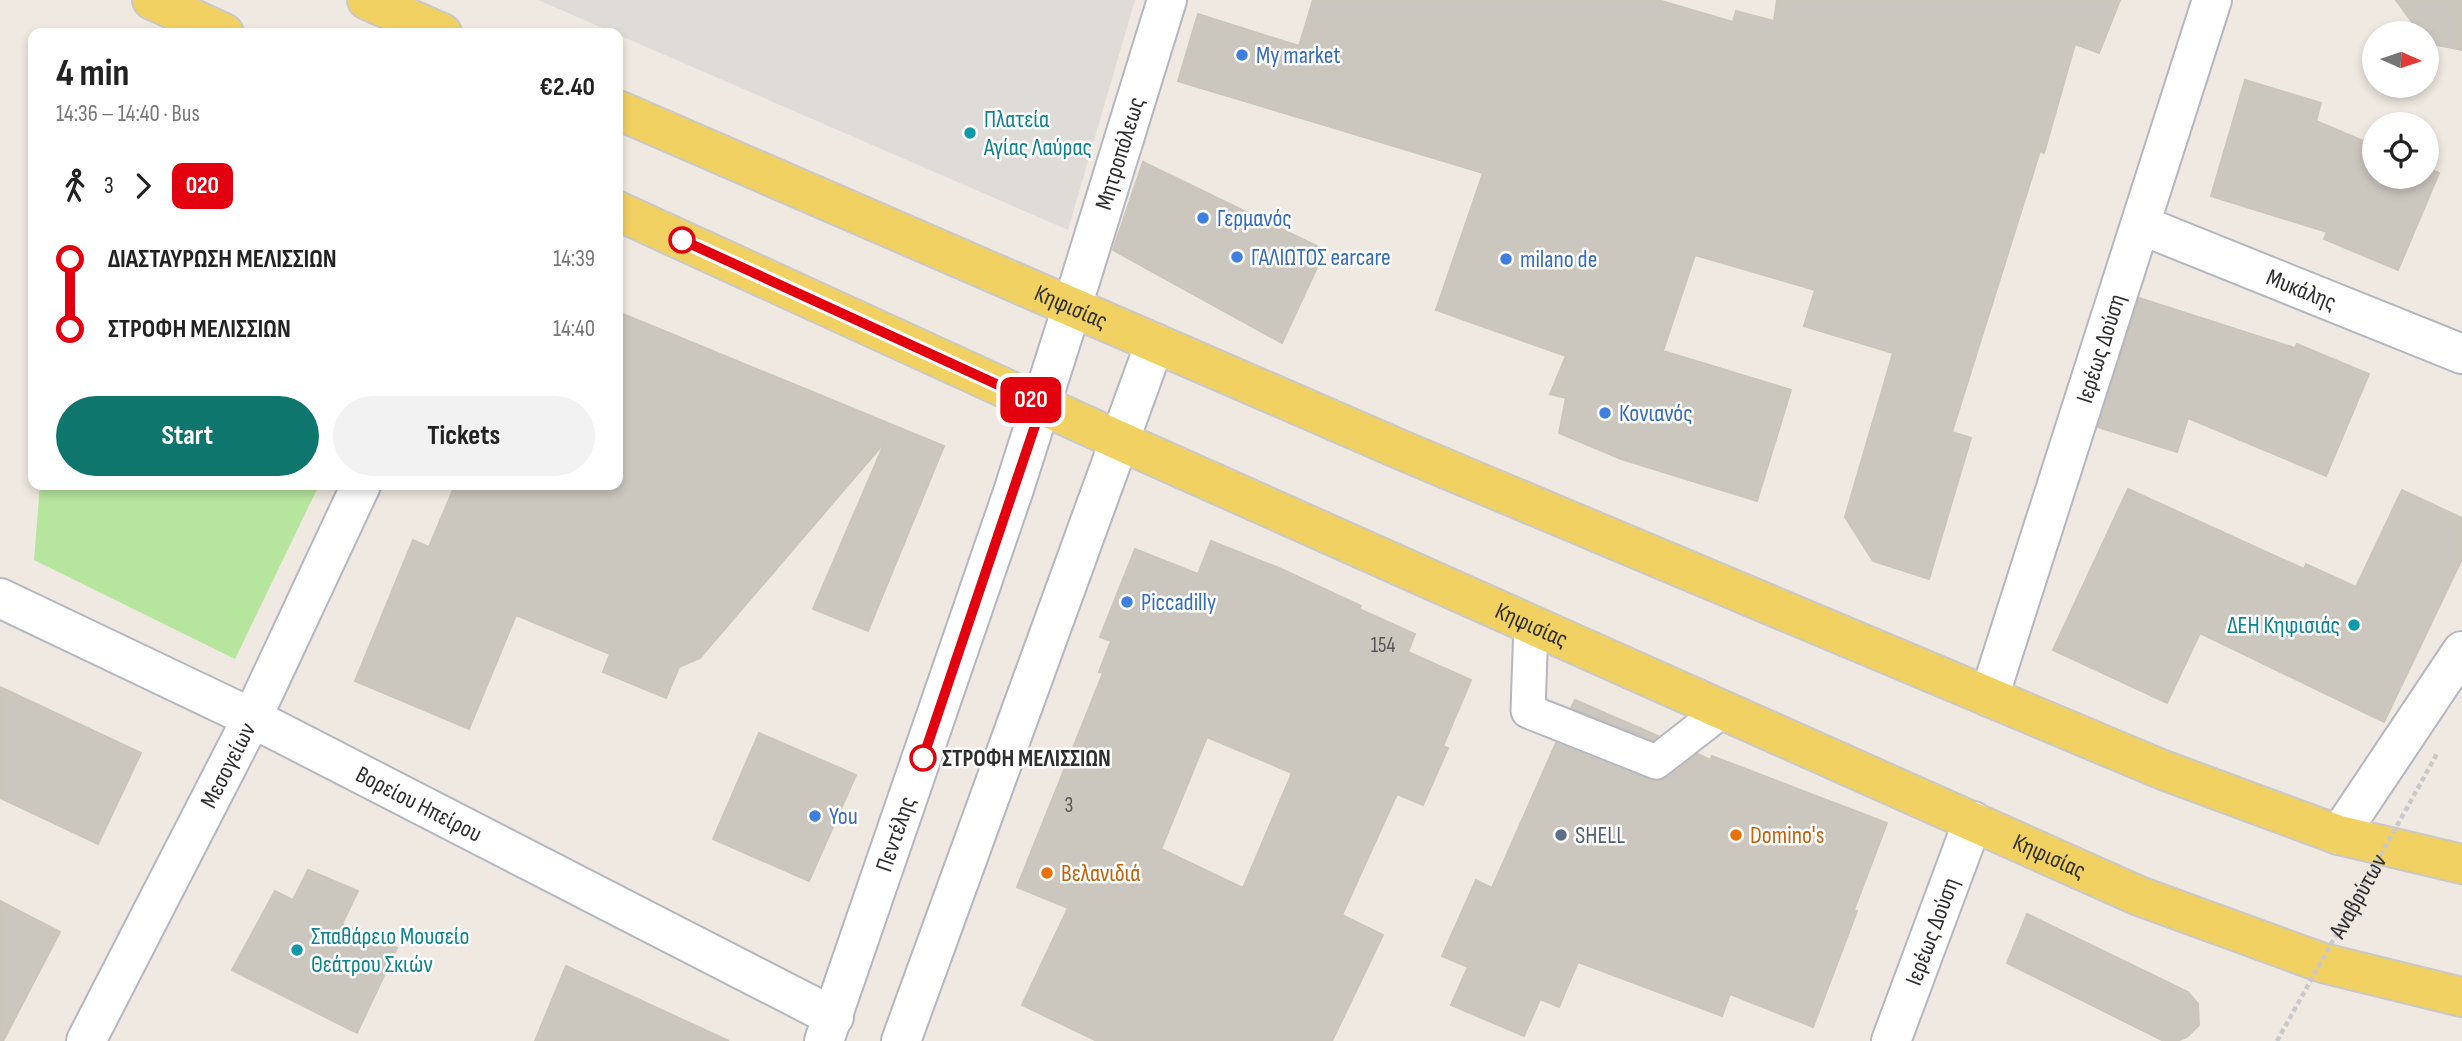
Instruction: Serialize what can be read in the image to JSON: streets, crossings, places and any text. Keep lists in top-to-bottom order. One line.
{"streets":{"main road":["Κηφισίας"],"street":["Μητροπόλεως","Μυκάλης","Ιερέως Δούση","Μεσογείων","Βορείου Ηπείρου","Πεντέλης","Αναβρύτων"]},"crossings":[["Μητροπόλεως","Κηφισίας"],["Μητροπόλεως","Πεντέλης"],["Μυκάλης","Ιερέως Δούση"],["Κηφισίας","Ιερέως Δούση"],["Κηφισίας","Πεντέλης"],["Κηφισίας","Αναβρύτων"],["Μεσογείων","Βορείου Ηπείρου"],["Βορείου Ηπείρου","Πεντέλης"]],"places":["My market","Πλατεία Αγίας Λαύρας","Γερμανός","ΓΑΛΙΩΤΟΣ earcare","milano de","Κονιανός","Piccadilly","ΔΕΗ Κηφισιάς","ΣΤΡΟΦΗ ΜΕΛΙΣΣΙΩΝ","You","SHELL","Domino's","Βελανιδιά","Σπαθάρειο Μουσείο Θεάτρου Σκιών"],"lines":["bus line 020"],"house_numbers":["154","3"],"north":"right","page":{"on_map":"020","heading":["4 min","14:36 – 14:40 · Bus","€2.40"],"legs":["3","020"],"list":[{"name":"ΔΙΑΣΤΑΥΡΩΣΗ ΜΕΛΙΣΣΙΩΝ","value":"14:39"},{"name":"ΣΤΡΟΦΗ ΜΕΛΙΣΣΙΩΝ","value":"14:40"}],"buttons":["Start","Tickets"]}}
